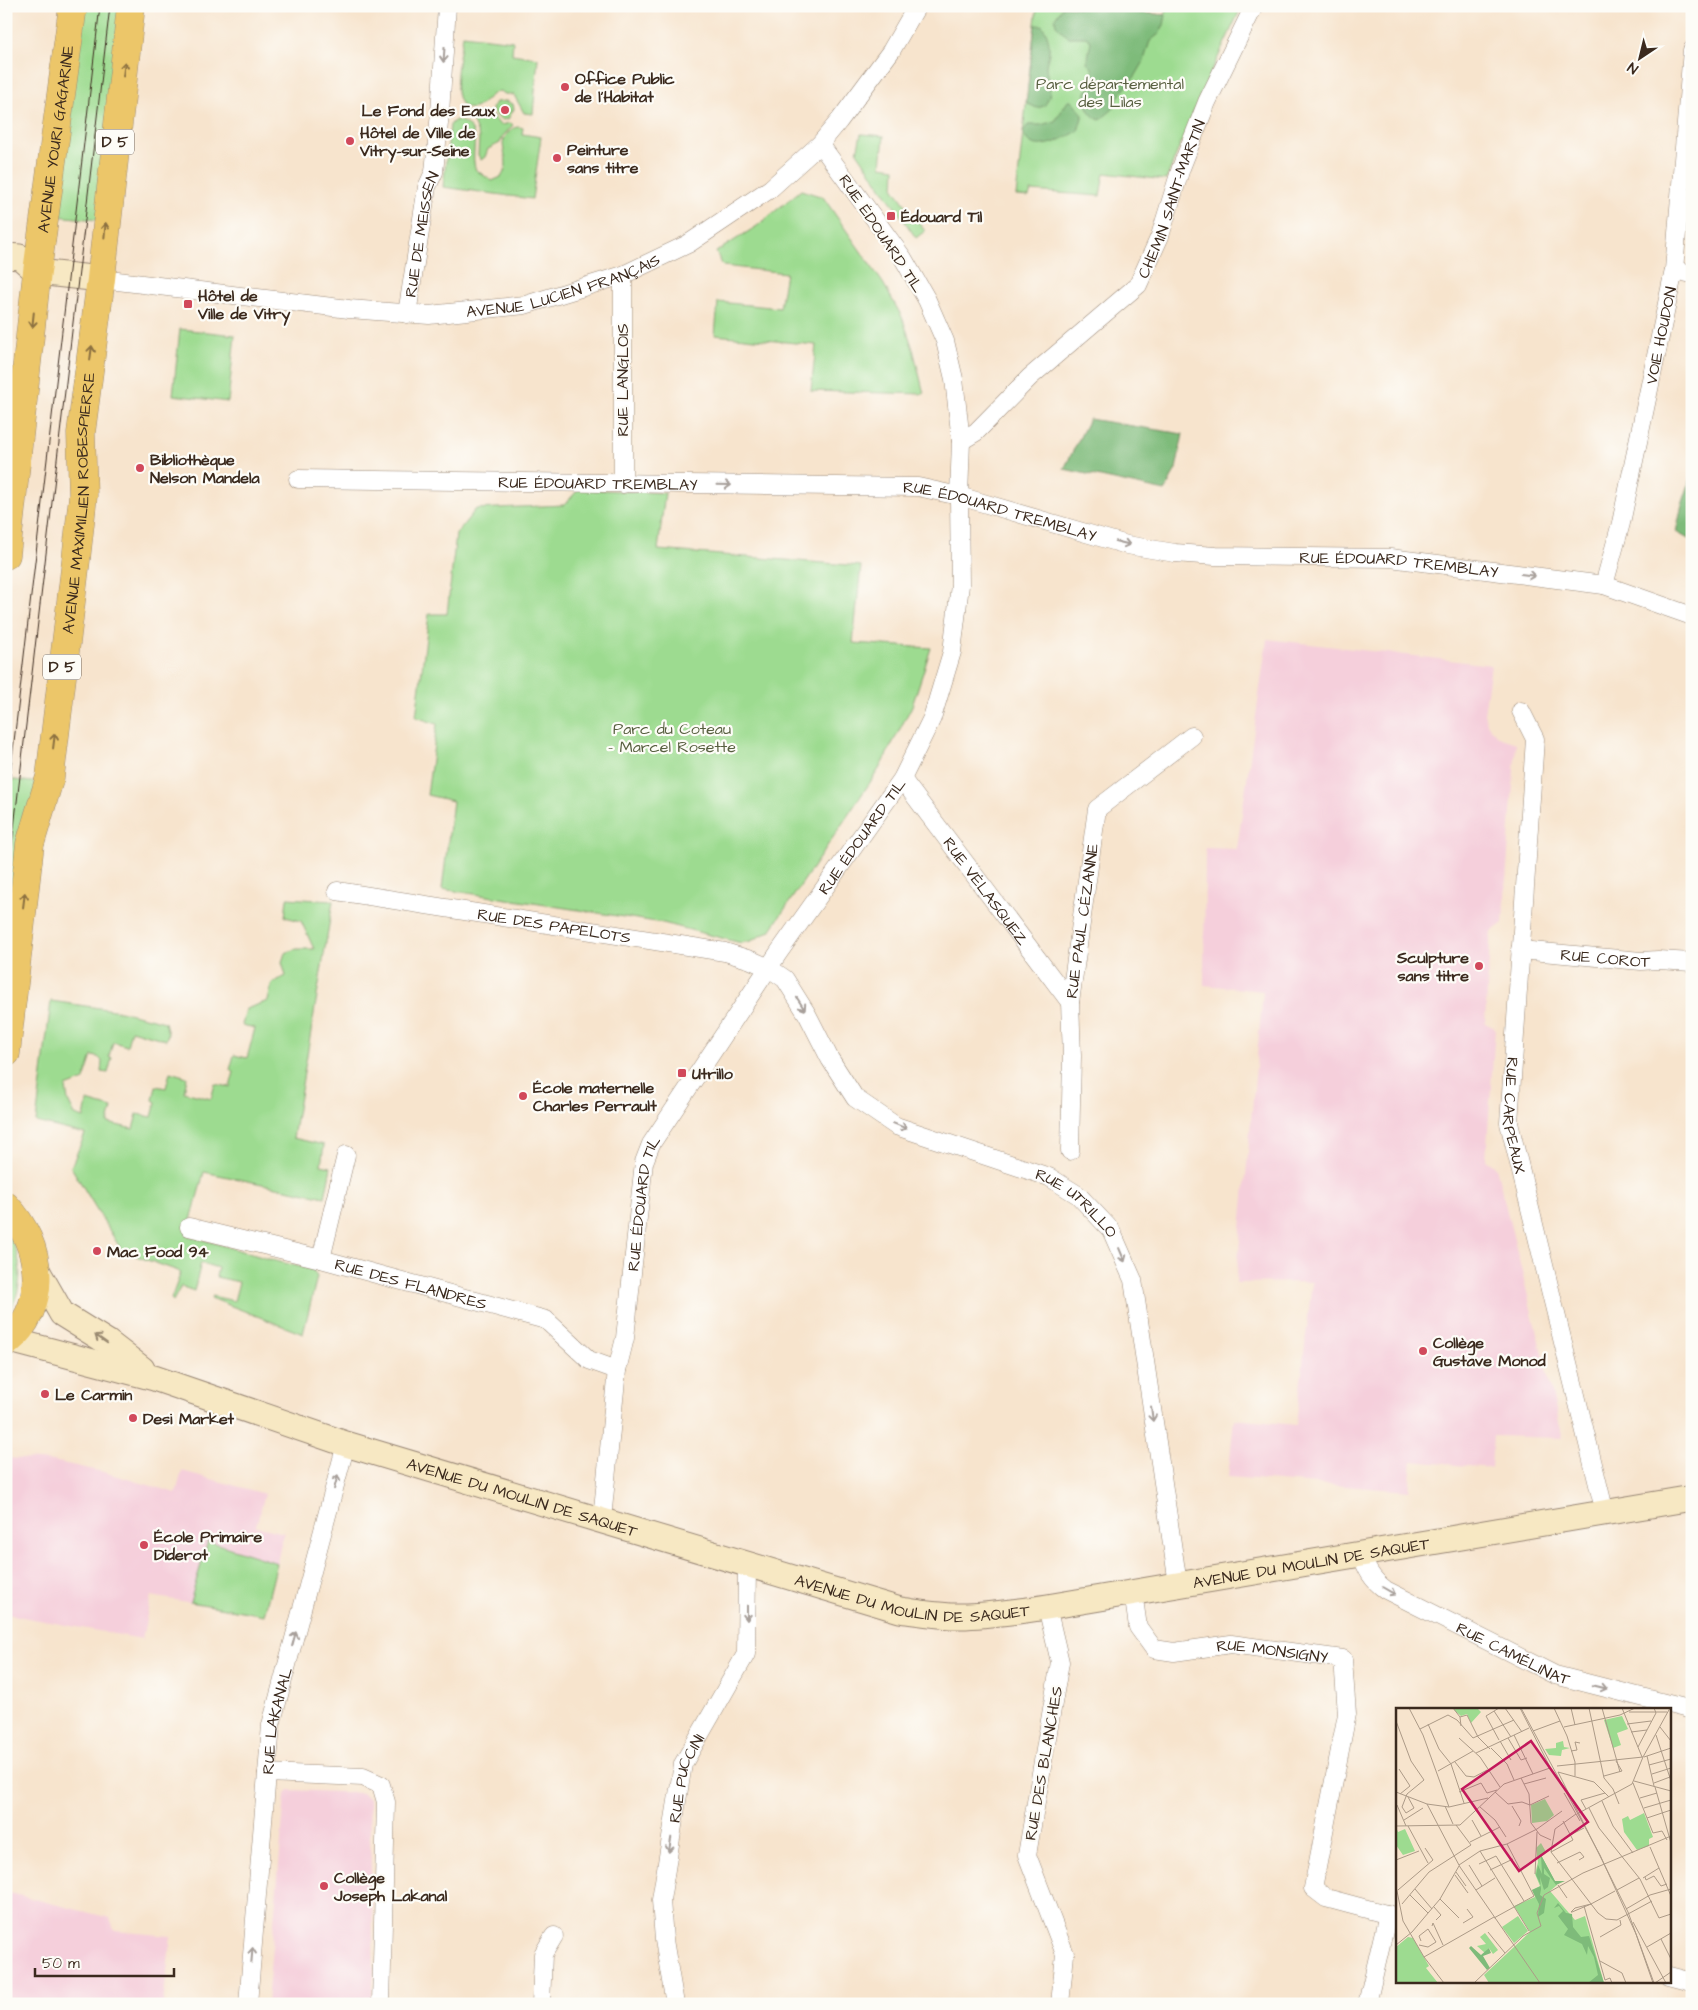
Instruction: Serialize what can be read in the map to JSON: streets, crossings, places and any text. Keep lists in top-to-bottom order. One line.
{"streets":{"main road":["AVENUE YOURI GAGARINE","D 5","AVENUE MAXIMILIEN ROBESPIERRE","AVENUE DU MOULIN DE SAQUET"],"street":["CHEMIN SAINT-MARTIN","RUE ÉDOUARD TIL","RUE DE MEISSEN","AVENUE LUCIEN FRANÇAIS","VOIE HOUDON","RUE LANGLOIS","RUE ÉDOUARD TREMBLAY","RUE VÉLASQUEZ","RUE PAUL CÉZANNE","RUE DES PAPELOTS","RUE COROT","RUE CARPEAUX","RUE UTRILLO","RUE DES FLANDRES","RUE CAMÉLINAT","RUE MONSIGNY","RUE LAKANAL","RUE DES BLANCHES","RUE PUCCINI"]},"crossings":[["D 5","AVENUE LUCIEN FRANÇAIS"],["D 5","AVENUE MAXIMILIEN ROBESPIERRE"],["CHEMIN SAINT-MARTIN","RUE ÉDOUARD TIL"],["RUE ÉDOUARD TIL","AVENUE LUCIEN FRANÇAIS"],["RUE ÉDOUARD TIL","RUE ÉDOUARD TREMBLAY"],["RUE ÉDOUARD TIL","RUE VÉLASQUEZ"],["RUE ÉDOUARD TIL","RUE DES PAPELOTS"],["RUE ÉDOUARD TIL","RUE UTRILLO"],["RUE ÉDOUARD TIL","RUE DES FLANDRES"],["RUE ÉDOUARD TIL","AVENUE DU MOULIN DE SAQUET"],["RUE DE MEISSEN","AVENUE LUCIEN FRANÇAIS"],["AVENUE LUCIEN FRANÇAIS","RUE LANGLOIS"],["AVENUE LUCIEN FRANÇAIS","AVENUE MAXIMILIEN ROBESPIERRE"],["VOIE HOUDON","RUE ÉDOUARD TREMBLAY"],["RUE LANGLOIS","RUE ÉDOUARD TREMBLAY"],["RUE VÉLASQUEZ","RUE PAUL CÉZANNE"],["RUE DES PAPELOTS","RUE UTRILLO"],["RUE COROT","RUE CARPEAUX"],["RUE CARPEAUX","AVENUE DU MOULIN DE SAQUET"],["RUE UTRILLO","AVENUE DU MOULIN DE SAQUET"],["AVENUE DU MOULIN DE SAQUET","RUE CAMÉLINAT"],["AVENUE DU MOULIN DE SAQUET","RUE MONSIGNY"],["AVENUE DU MOULIN DE SAQUET","RUE LAKANAL"],["AVENUE DU MOULIN DE SAQUET","RUE DES BLANCHES"],["AVENUE DU MOULIN DE SAQUET","RUE PUCCINI"]],"one_way":["RUE DE MEISSEN","RUE ÉDOUARD TREMBLAY","RUE UTRILLO","RUE CAMÉLINAT","RUE LAKANAL","RUE PUCCINI"],"parks":["Parc départemental des Lilas","Parc du Coteau - Marcel Rosette"],"places":{"other":["Office Public de l'Habitat","Le Fond des Eaux","Hôtel de Ville de Vitry-sur-Seine","Peinture sans titre","Bibliothèque Nelson Mandela","Sculpture sans titre","École maternelle Charles Perrault","Mac Food 94","Collège Gustave Monod","Le Carmin","Desi Market","École Primaire Diderot","Collège Joseph Lakanal"],"transit":["Édouard Til","Hôtel de Ville de Vitry","Utrillo"]},"scale_bar":"50 m","north":"bottom left"}
